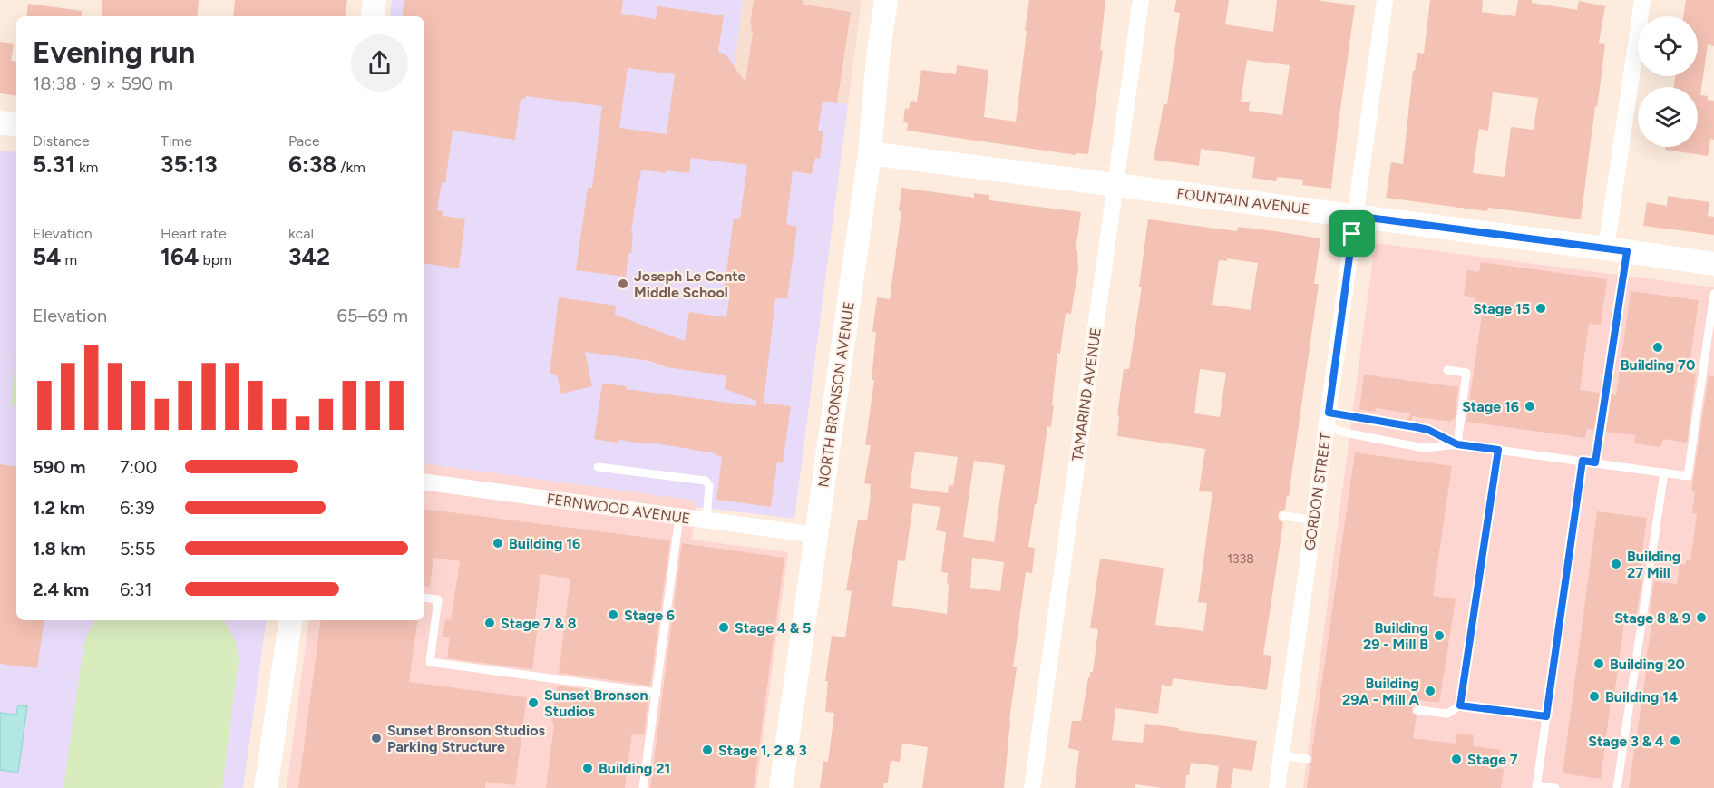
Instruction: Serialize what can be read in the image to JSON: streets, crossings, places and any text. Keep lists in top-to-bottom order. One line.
{"streets":{"street":["FOUNTAIN AVENUE","NORTH BRONSON AVENUE","TAMARIND AVENUE","GORDON STREET","FERNWOOD AVENUE"]},"crossings":[["FOUNTAIN AVENUE","NORTH BRONSON AVENUE"],["FOUNTAIN AVENUE","TAMARIND AVENUE"],["FOUNTAIN AVENUE","GORDON STREET"],["NORTH BRONSON AVENUE","FERNWOOD AVENUE"]],"places":["Joseph Le Conte Middle School","Stage 15","Building 70","Stage 16","Building 16","Building 27 Mill","Stage 6","Stage 8 & 9","Stage 7 & 8","Stage 4 & 5","Building 29 - Mill B","Building 20","Building 29A - Mill A","Building 14","Sunset Bronson Studios","Sunset Bronson Studios Parking Structure","Stage 3 & 4","Stage 1, 2 & 3","Stage 7","Building 21"],"house_numbers":["1338"],"page":{"heading":["Evening run","18:38 · 9 × 590 m"],"stats":[["Distance","5.31 km"],["Time","35:13"],["Pace","6:38 /km"],["Elevation","54 m"],["Heart rate","164 bpm"],["kcal","342"]],"chart":["Elevation","65–69 m"],"list":[{"name":"590 m","note":"7:00"},{"name":"1.2 km","note":"6:39"},{"name":"1.8 km","note":"5:55"},{"name":"2.4 km","note":"6:31"}]}}
